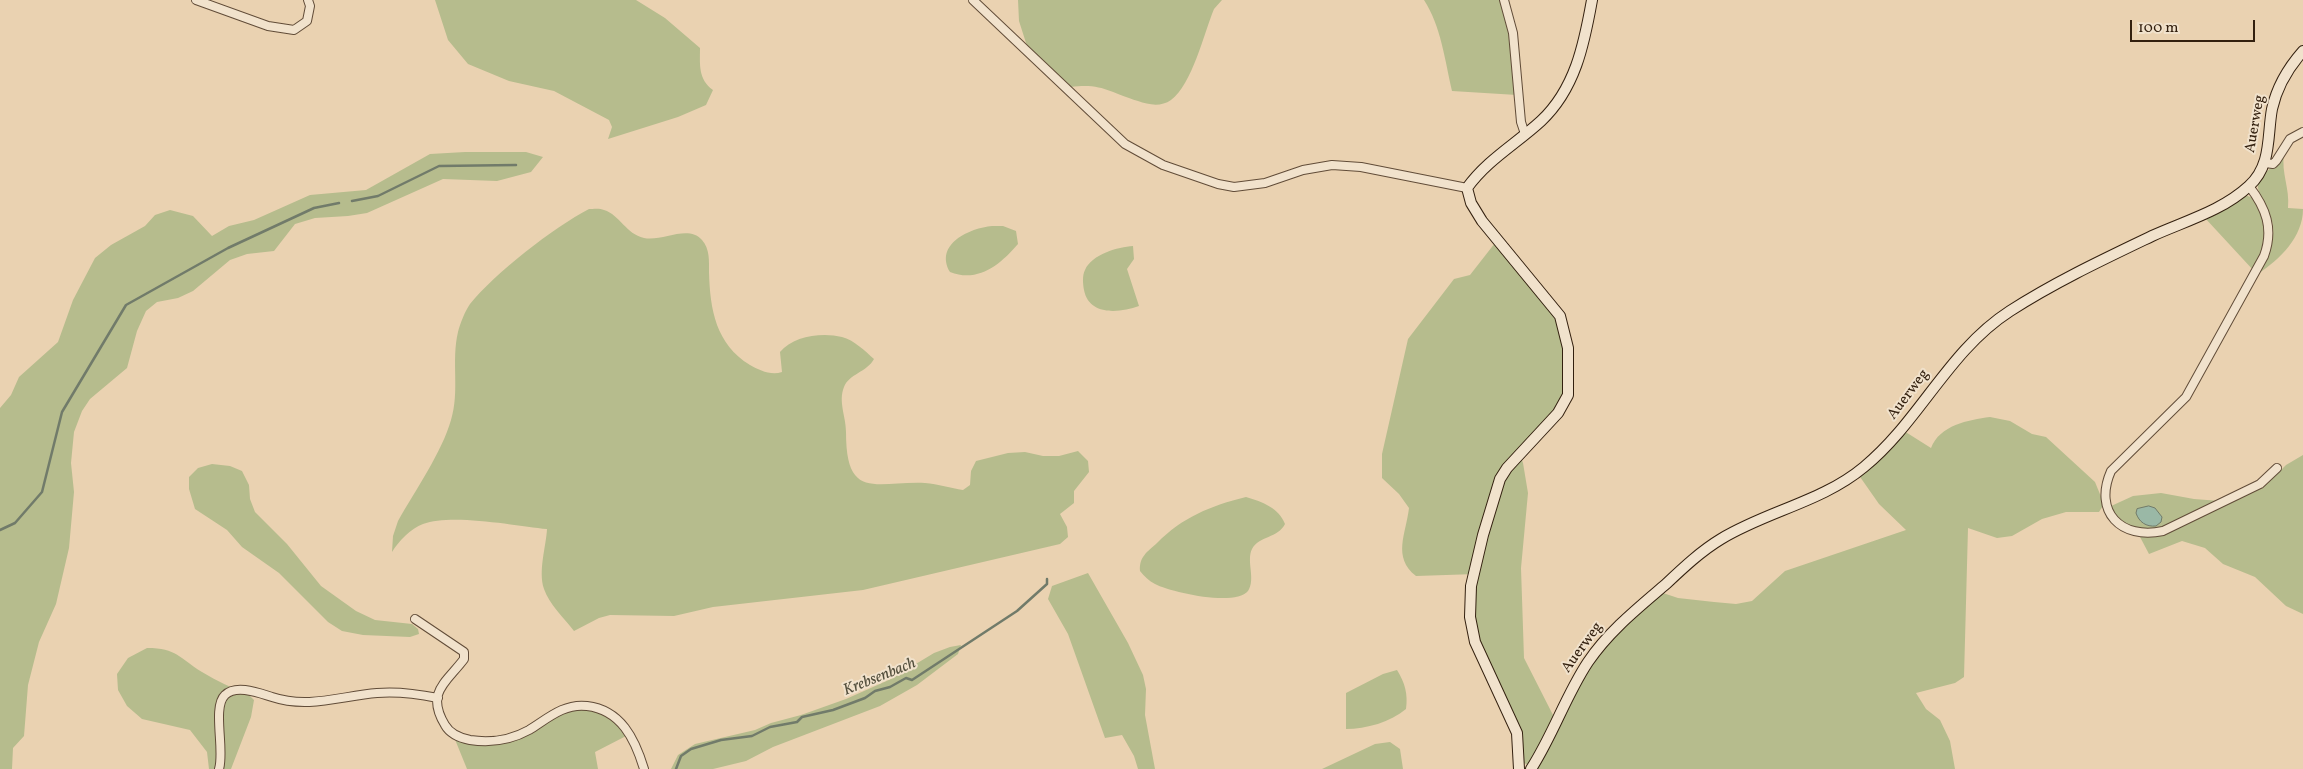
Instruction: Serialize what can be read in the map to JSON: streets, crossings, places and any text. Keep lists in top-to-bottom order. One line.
{"streets":{"street":["Auerweg"]},"water":["Krebsenbach"],"scale_bar":"100 m"}
